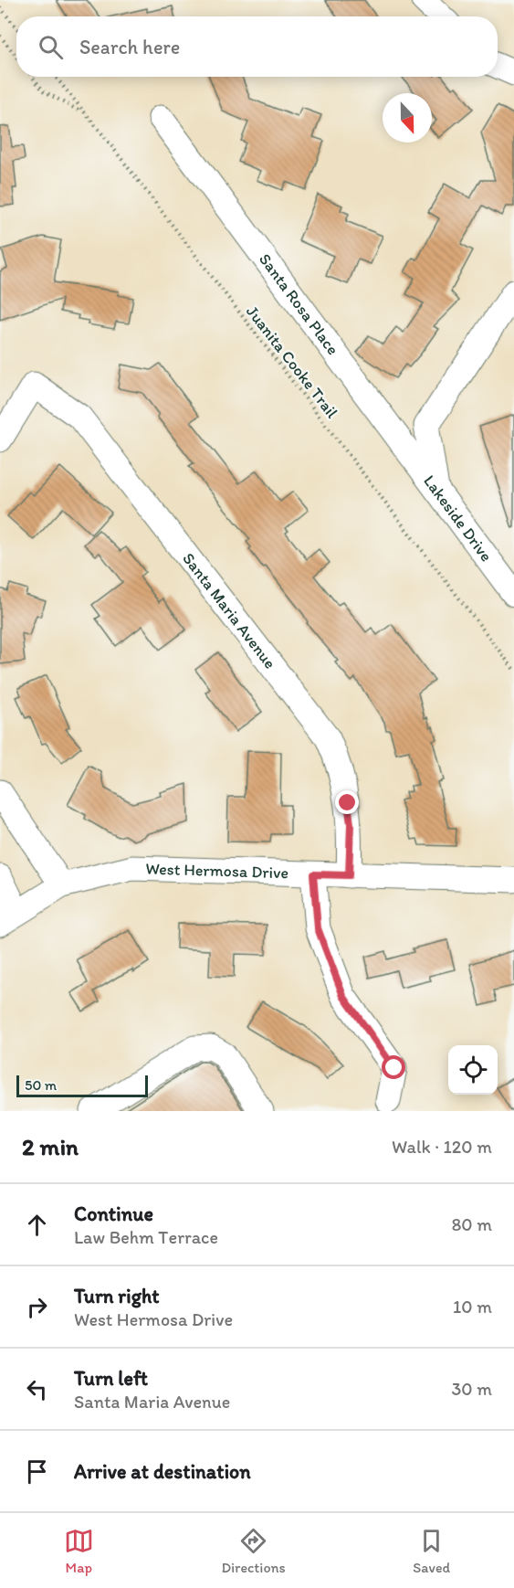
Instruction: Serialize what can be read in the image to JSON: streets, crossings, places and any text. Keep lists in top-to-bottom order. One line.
{"streets":{"street":["Santa Rosa Place","Lakeside Drive","Santa Maria Avenue","West Hermosa Drive"],"path":["Juanita Cooke Trail"]},"crossings":[["Santa Rosa Place","Lakeside Drive"],["Santa Maria Avenue","West Hermosa Drive"]],"scale_bar":"50 m","north":"bottom","page":{"search":"Search here","scale":"50 m","heading":["2 min","Walk · 120 m"],"list":[["Continue","Law Behm Terrace","80 m"],["Turn right","West Hermosa Drive","10 m"],["Turn left","Santa Maria Avenue","30 m"],"Arrive at destination"],"nav":["Map","Directions","Saved"]}}
